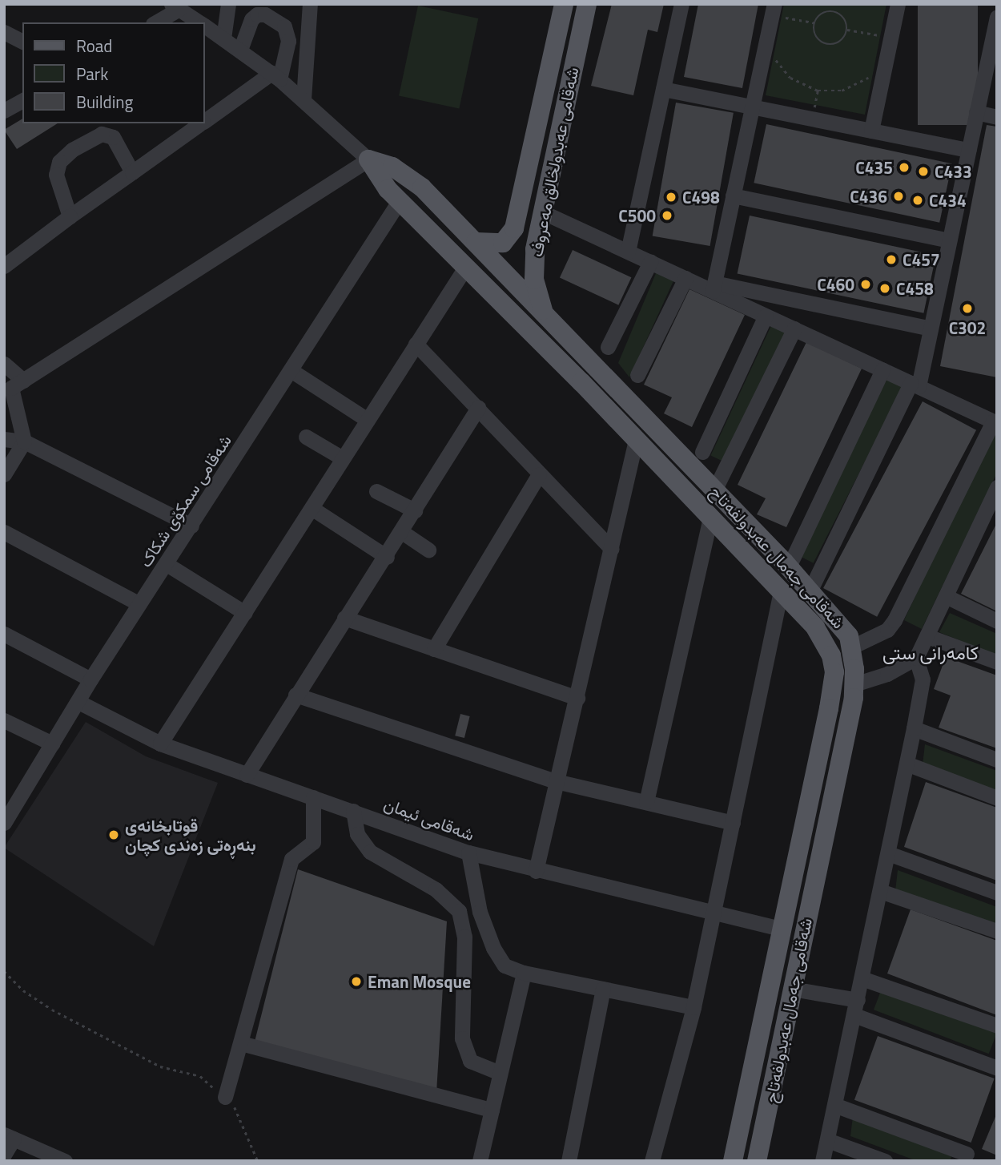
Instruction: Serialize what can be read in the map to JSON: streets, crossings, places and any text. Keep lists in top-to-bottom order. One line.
{"streets":{"main road":["شەقامی عەبدولخالق مەعروف","شەقامی جەمال عەبدولفەتاح"],"street":["شەقامی سمکۆی شکاک","شەقامی ئیمان"]},"crossings":[["شەقامی عەبدولخالق مەعروف","شەقامی جەمال عەبدولفەتاح"],["شەقامی سمکۆی شکاک","شەقامی جەمال عەبدولفەتاح"],["شەقامی سمکۆی شکاک","شەقامی ئیمان"],["شەقامی جەمال عەبدولفەتاح","شەقامی ئیمان"]],"districts":["كامه‌رانی ستی"],"places":["C435","C433","C436","C498","C434","C500","C457","C460","C458","C302","قوتابخانەی بنەڕەتی زەندی کچان","Eman Mosque"],"legend":["Road","Park","Building"]}
